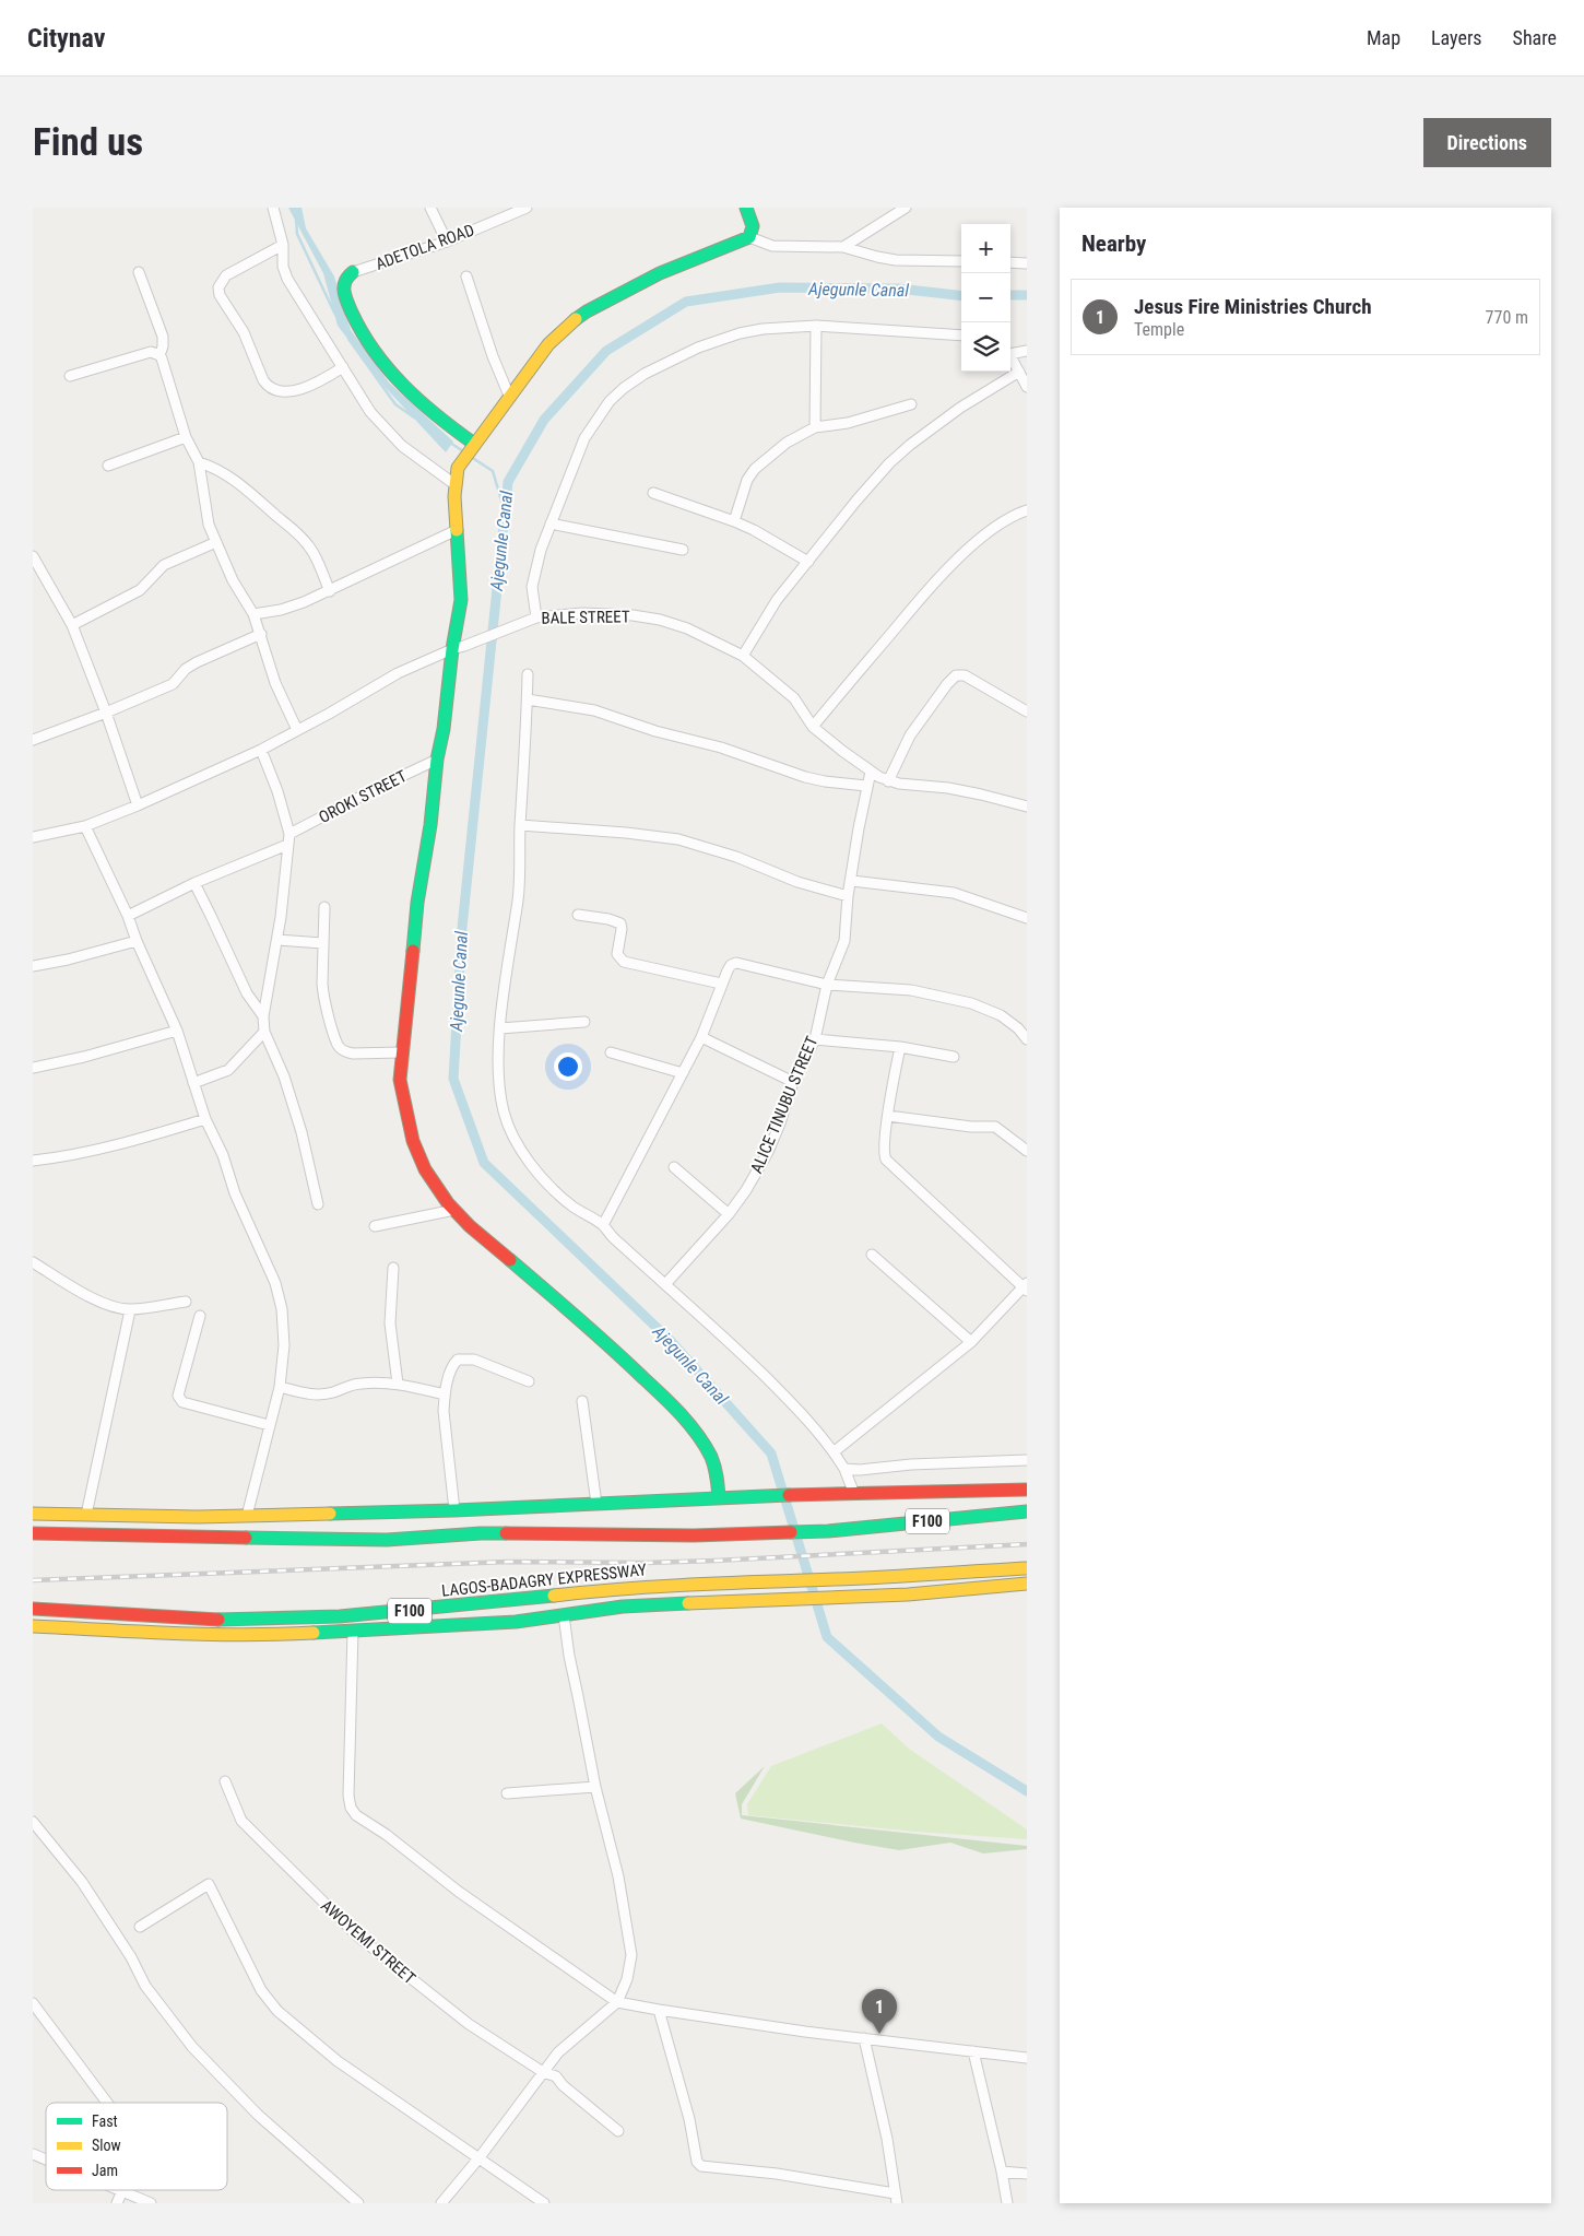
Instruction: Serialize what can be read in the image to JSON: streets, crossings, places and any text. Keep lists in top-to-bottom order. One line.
{"streets":{"main road":["F100","LAGOS-BADAGRY EXPRESSWAY"],"street":["ADETOLA ROAD","BALE STREET","OROKI STREET","ALICE TINUBU STREET","AWOYEMI STREET"]},"crossings":[["BALE STREET","ALICE TINUBU STREET"]],"water":["Ajegunle Canal"],"legend":["Fast","Slow","Jam"],"page":{"header":"Citynav","nav":["Map","Layers","Share"],"buttons":"Directions","title":"Find us","heading":"Nearby","map_buttons":["+","−"],"list":[{"mark":"1","name":"Jesus Fire Ministries Church","note":"Temple","value":"770 m"}],"pins":"1"}}
